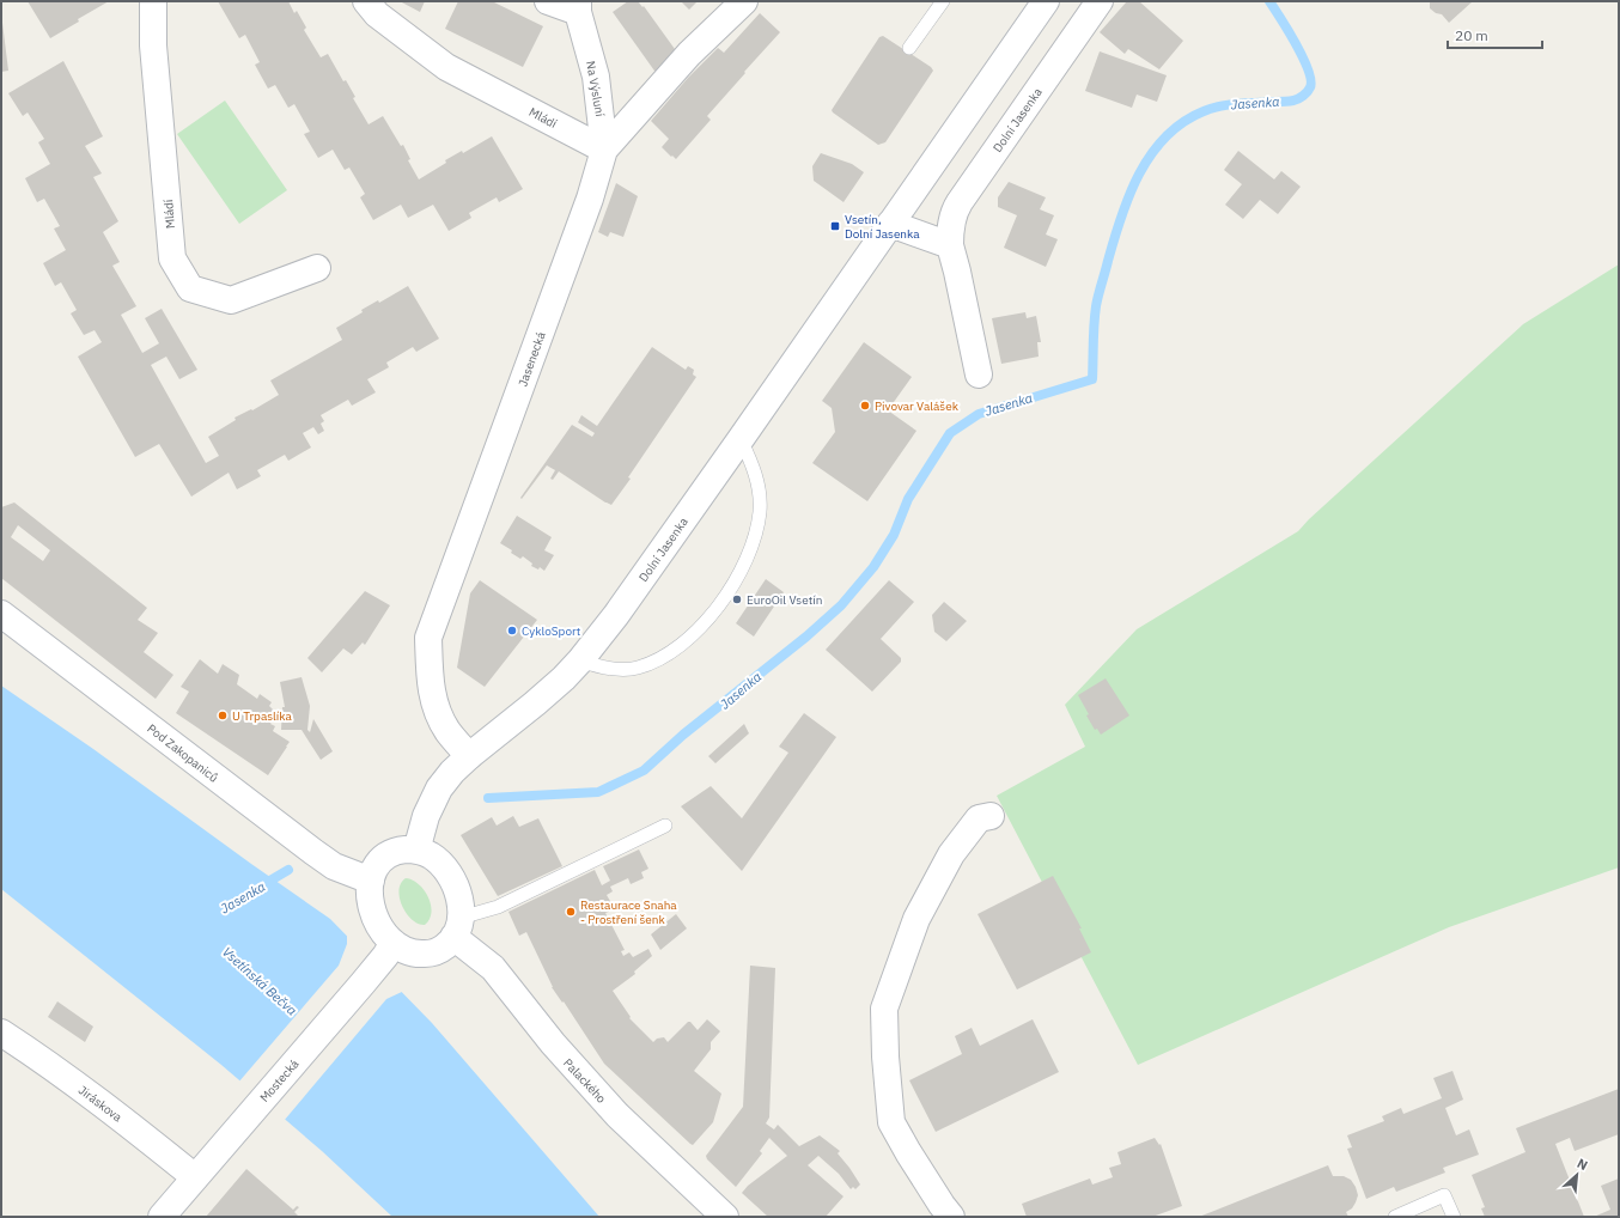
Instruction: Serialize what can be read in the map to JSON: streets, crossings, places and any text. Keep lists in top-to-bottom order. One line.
{"streets":{"street":["Na Výsluní","Mládí","Dolní Jasenka","Jasenecká","Pod Zakopaniců","Mostecká","Palackého","Jiráskova"]},"crossings":[["Na Výsluní","Mládí"],["Na Výsluní","Jasenecká"],["Mládí","Jasenecká"],["Dolní Jasenka","Jasenecká"],["Dolní Jasenka","Pod Zakopaniců"],["Dolní Jasenka","Mostecká"],["Dolní Jasenka","Palackého"],["Pod Zakopaniců","Mostecká"],["Pod Zakopaniců","Palackého"],["Mostecká","Palackého"],["Mostecká","Jiráskova"]],"water":["Jasenka","Vsetínská Bečva"],"places":{"transit":["Vsetín, Dolní Jasenka"],"other":["Pivovar Valášek","EuroOil Vsetín","CykloSport","U Trpaslíka","Restaurace Snaha - Prostření šenk"]},"scale_bar":"20 m","north":"top right"}
